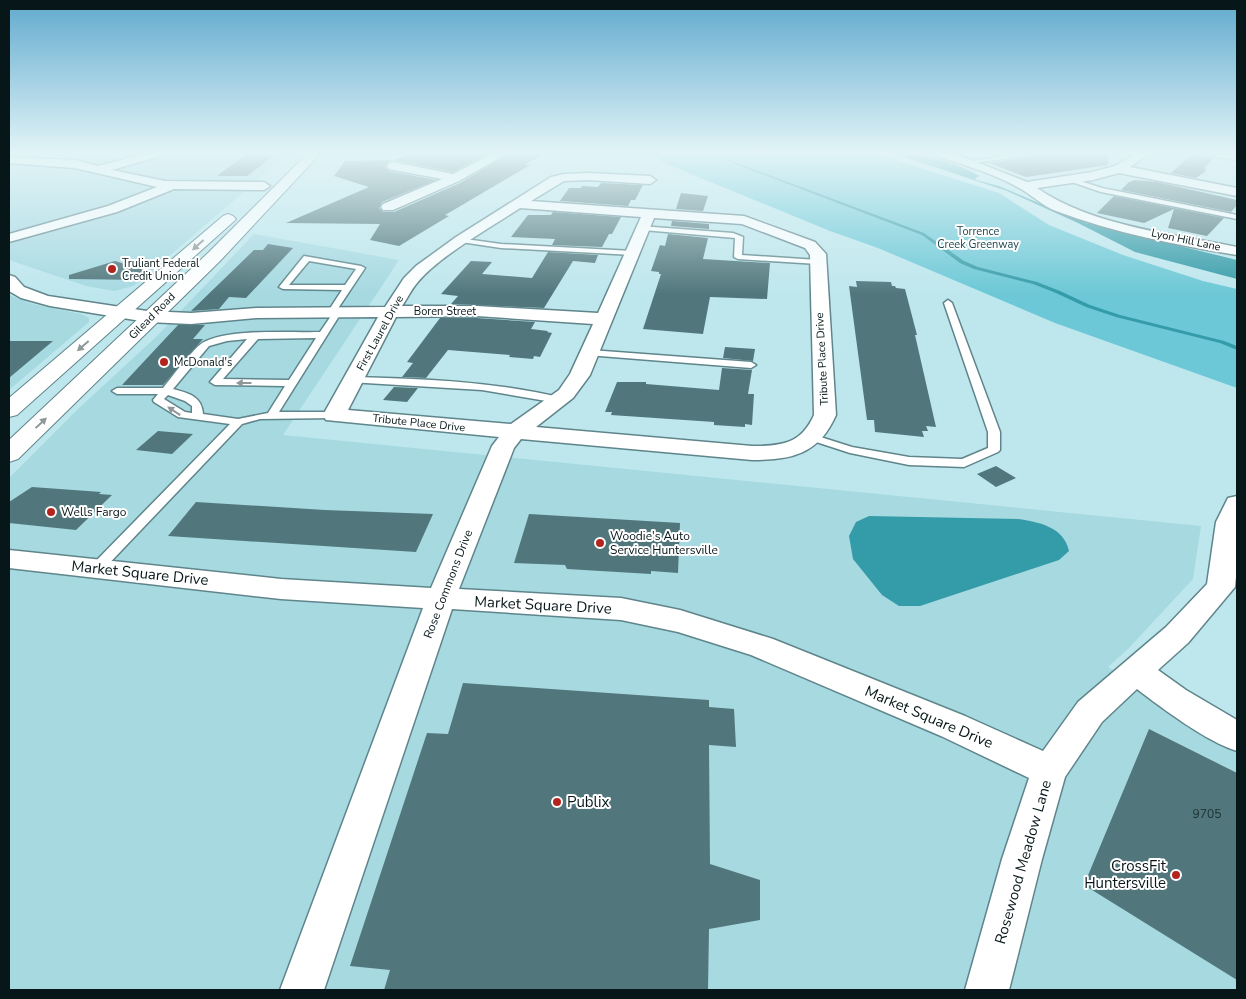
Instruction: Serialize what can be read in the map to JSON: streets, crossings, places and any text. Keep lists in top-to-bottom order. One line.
{"streets":{"main road":["Gilead Road"],"street":["Lyon Hill Lane","Boren Street","First Laurel Drive","Tribute Place Drive","Market Square Drive","Rose Commons Drive","Rosewood Meadow Lane"]},"crossings":[["Boren Street","Gilead Road"],["Boren Street","First Laurel Drive"],["Boren Street","Rose Commons Drive"],["First Laurel Drive","Tribute Place Drive"],["Tribute Place Drive","Rose Commons Drive"],["Market Square Drive","Rose Commons Drive"],["Market Square Drive","Rosewood Meadow Lane"]],"parks":["Torrence Creek Greenway"],"places":["Truliant Federal Credit Union","McDonald's","Wells Fargo","Woodie's Auto Service Huntersville","Publix","CrossFit Huntersville"],"house_numbers":["9705"]}
